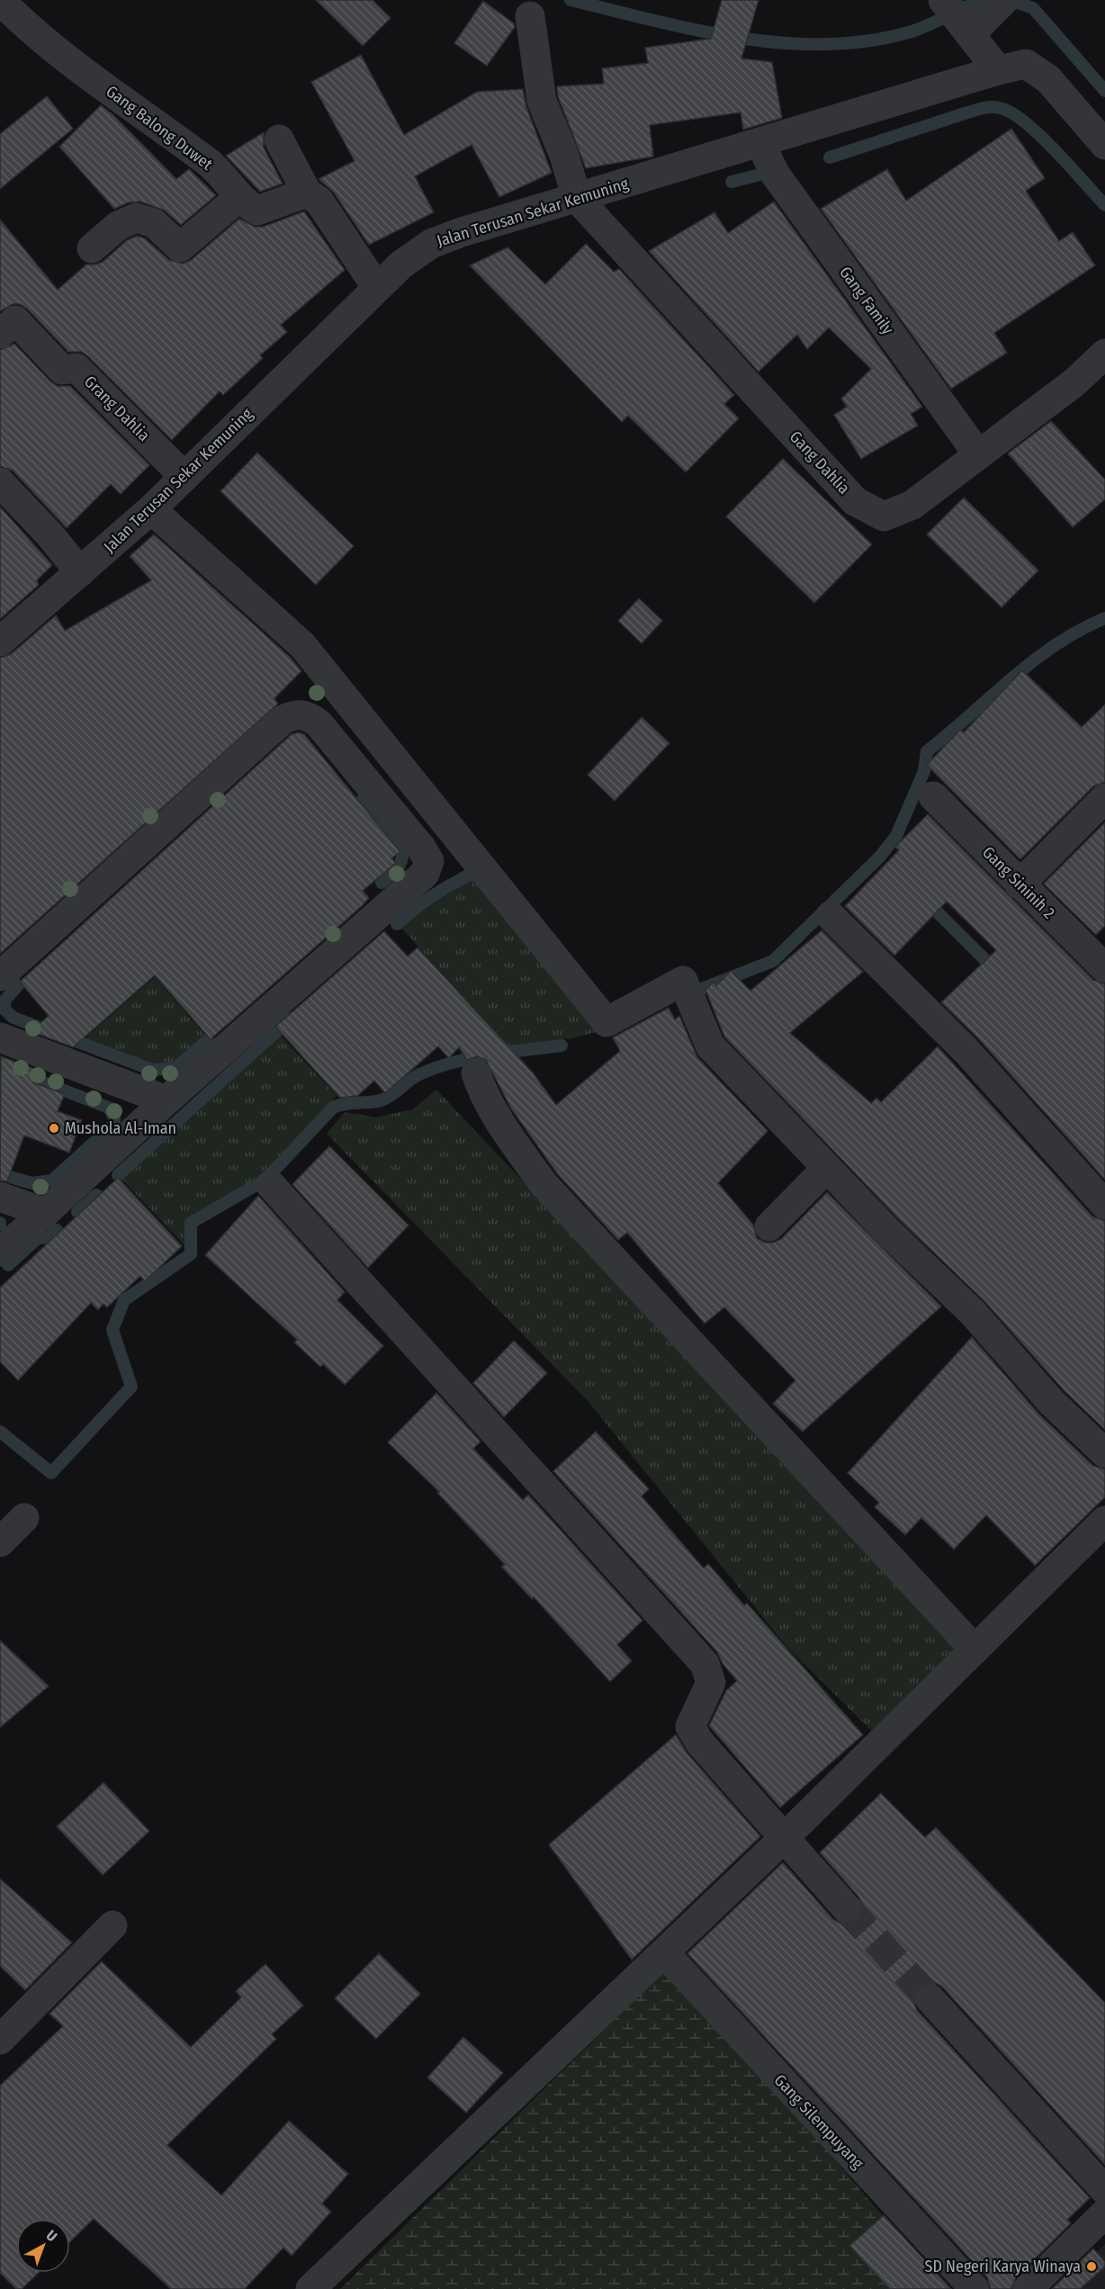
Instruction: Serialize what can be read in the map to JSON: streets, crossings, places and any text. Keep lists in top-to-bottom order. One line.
{"streets":{"street":["Gang Balong Duwet","Jalan Terusan Sekar Kemuning","Gang Family","Grang Dahlia","Gang Dahlia","Gang Sininih 2","Gang Silempuyang"]},"crossings":[["Jalan Terusan Sekar Kemuning","Gang Family"],["Jalan Terusan Sekar Kemuning","Grang Dahlia"],["Jalan Terusan Sekar Kemuning","Gang Dahlia"],["Gang Family","Gang Dahlia"]],"places":["Mushola Al-Iman","SD Negeri Karya Winaya"],"north":"top right"}
